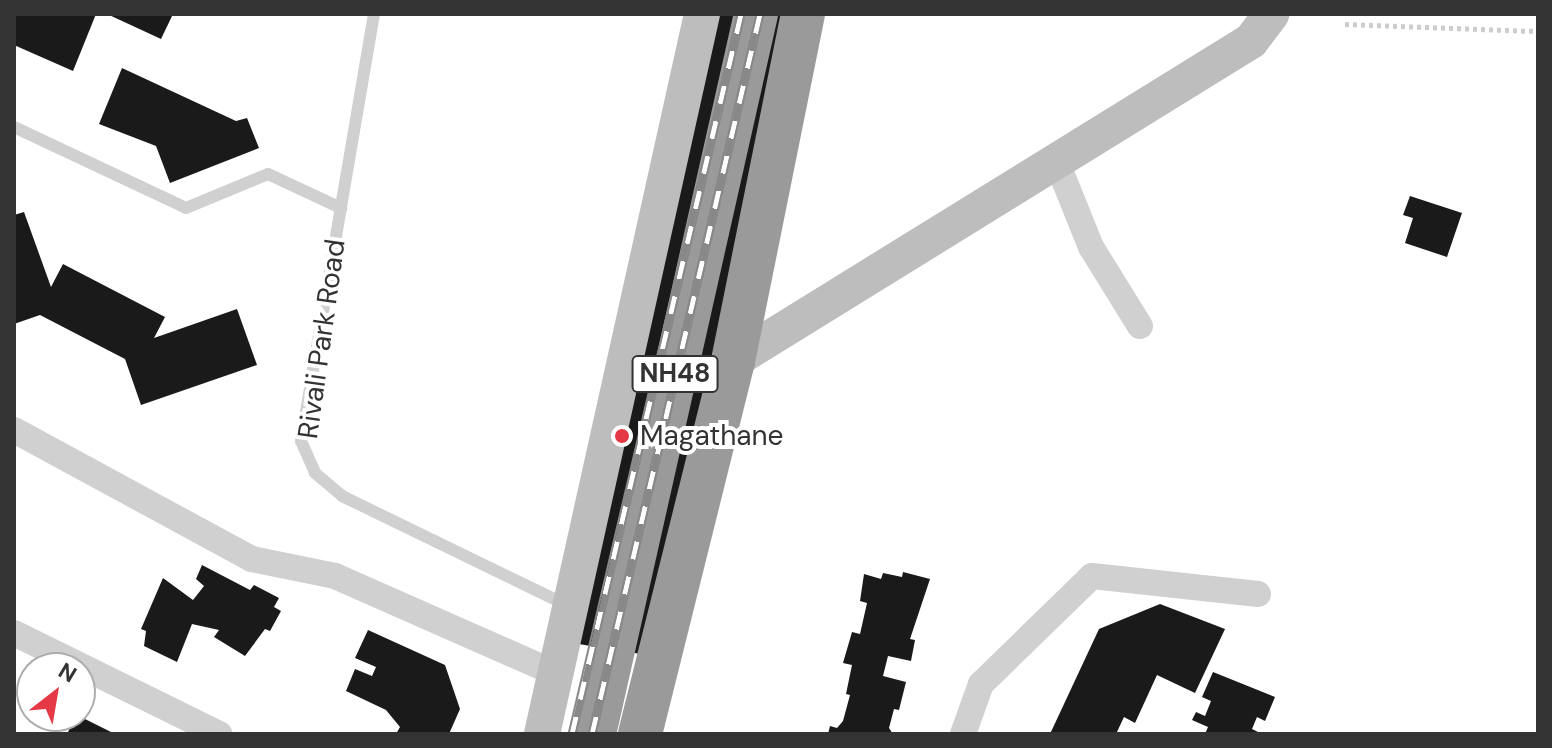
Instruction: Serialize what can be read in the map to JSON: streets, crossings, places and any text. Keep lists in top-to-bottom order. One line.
{"streets":{"highway":["NH48"],"lane":["Rivali Park Road"]},"places":["Magathane"],"north":"top right"}
